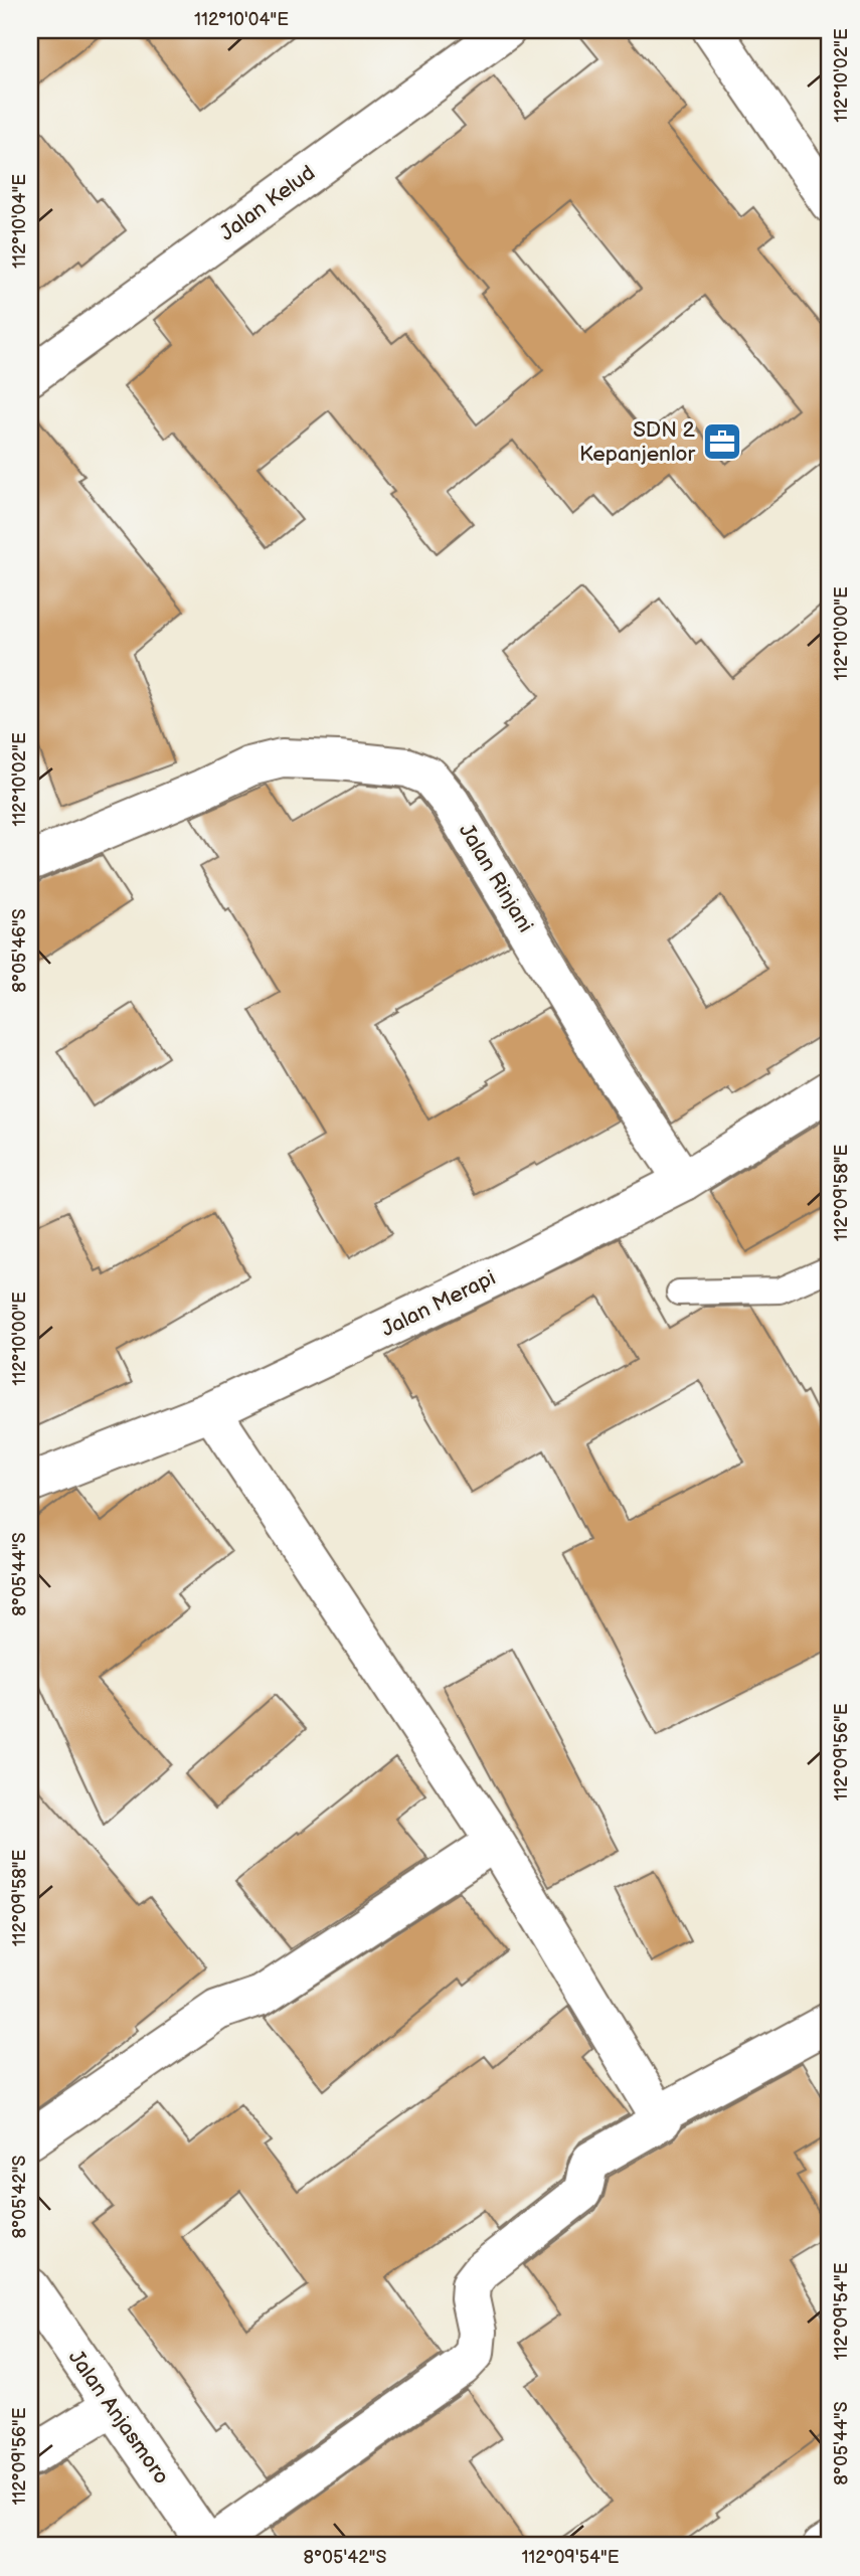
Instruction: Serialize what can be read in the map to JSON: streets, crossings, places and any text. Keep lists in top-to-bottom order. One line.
{"streets":{"street":["Jalan Kelud","Jalan Rinjani","Jalan Merapi","Jalan Anjasmoro"]},"crossings":[["Jalan Rinjani","Jalan Merapi"]],"places":{"office":["SDN 2 Kepanjenlor"]},"coordinates":["112°10'04\"E","112°10'02\"E","112°10'00\"E","8°05'46\"S","112°09'58\"E","8°05'44\"S","112°09'56\"E","8°05'42\"S","112°09'54\"E"]}
